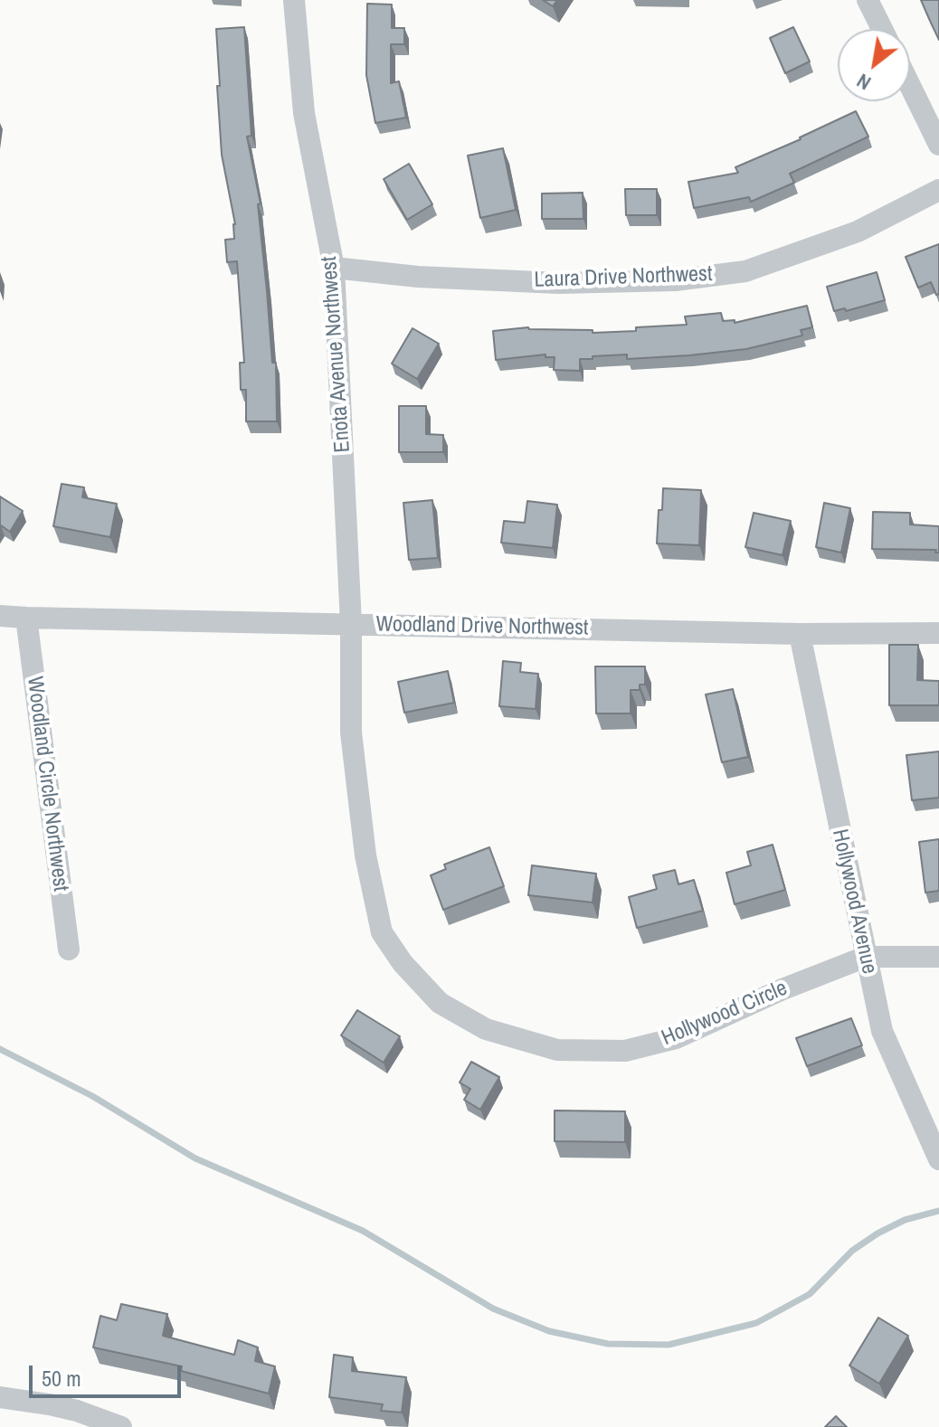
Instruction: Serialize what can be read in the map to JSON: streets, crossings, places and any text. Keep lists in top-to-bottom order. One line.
{"streets":{"street":["Laura Drive Northwest","Enota Avenue Northwest","Woodland Drive Northwest","Woodland Circle Northwest","Hollywood Avenue","Hollywood Circle"]},"crossings":[["Laura Drive Northwest","Enota Avenue Northwest"],["Enota Avenue Northwest","Woodland Drive Northwest"],["Enota Avenue Northwest","Hollywood Circle"],["Woodland Drive Northwest","Woodland Circle Northwest"],["Woodland Drive Northwest","Hollywood Avenue"],["Woodland Drive Northwest","Hollywood Circle"],["Hollywood Avenue","Hollywood Circle"]],"scale_bar":"50 m","north":"bottom left"}
